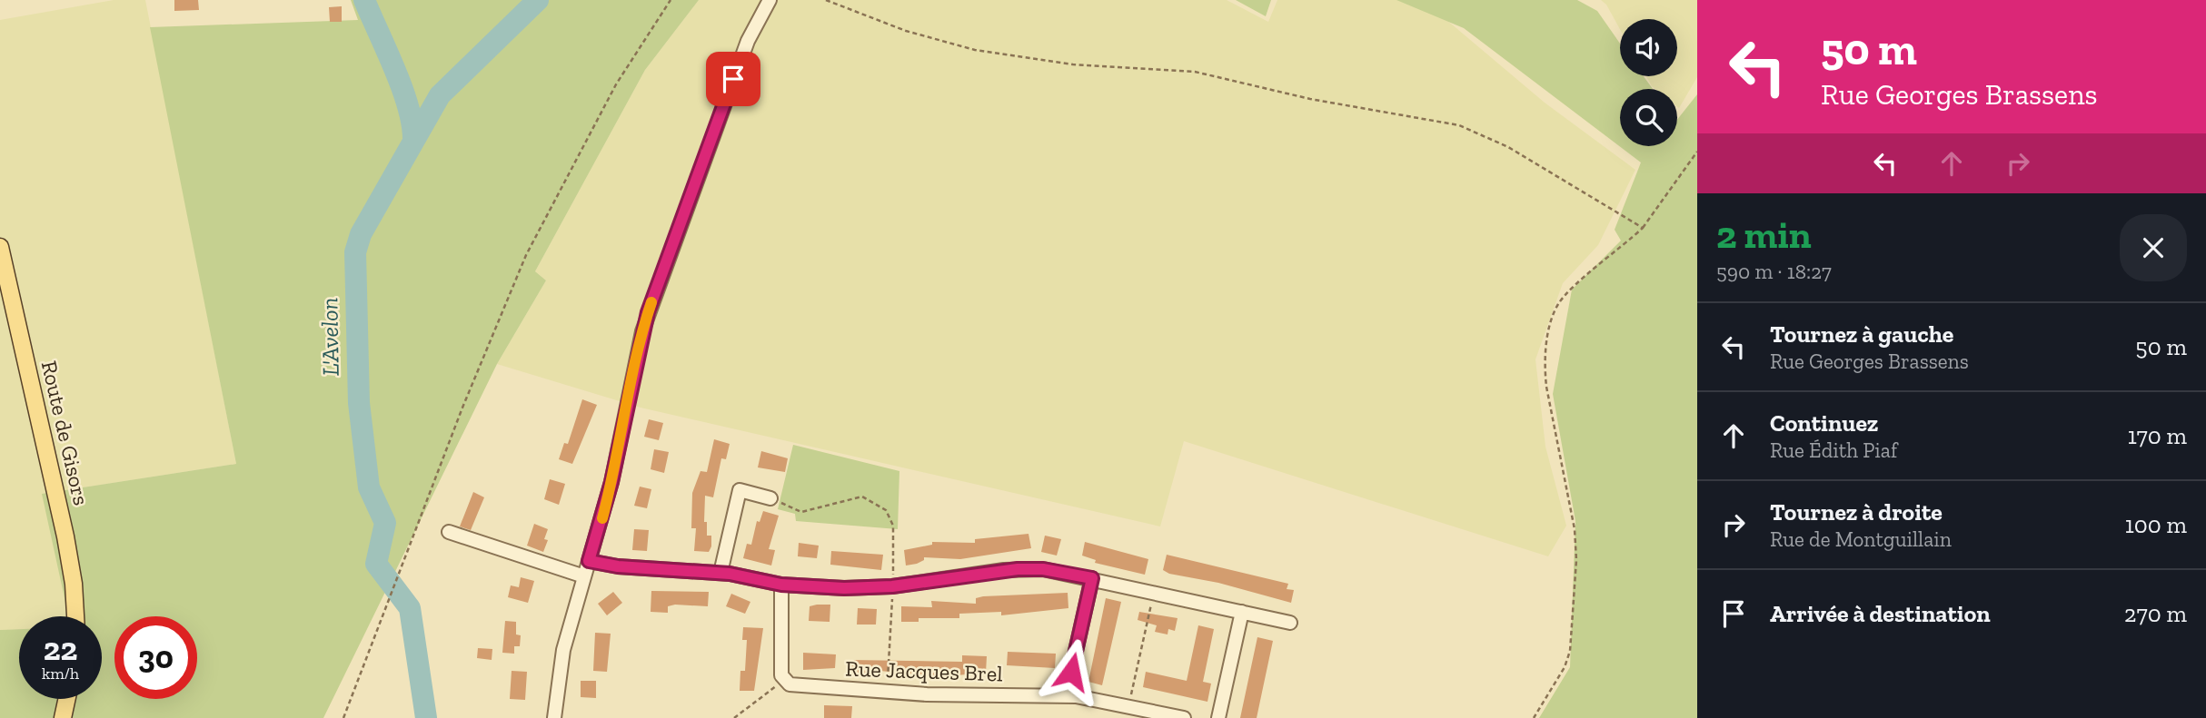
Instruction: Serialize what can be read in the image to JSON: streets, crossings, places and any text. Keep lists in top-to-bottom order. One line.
{"streets":{"main road":["Route de Gisors"],"street":["Rue Jacques Brel"]},"water":["L'Avelon"],"page":{"turn":["50 m","Rue Georges Brassens"],"heading":["2 min","590 m · 18:27"],"list":[{"name":"Tournez à gauche","note":"Rue Georges Brassens","value":"50 m"},{"name":"Continuez","note":"Rue Édith Piaf","value":"170 m"},{"name":"Tournez à droite","note":"Rue de Montguillain","value":"100 m"},{"name":"Arrivée à destination","value":"270 m"}],"speed":"22 km/h","limit":"30"}}
